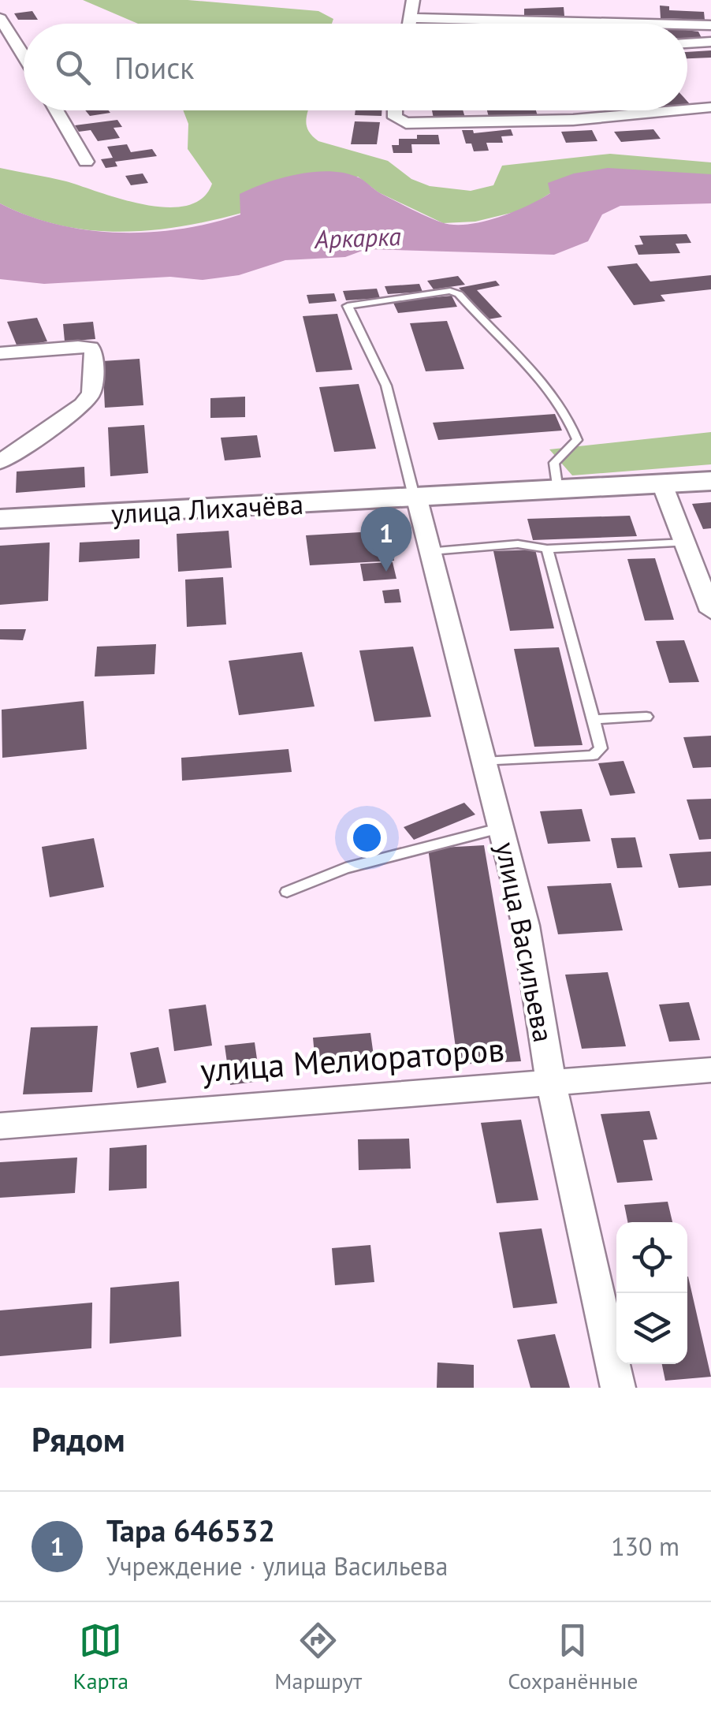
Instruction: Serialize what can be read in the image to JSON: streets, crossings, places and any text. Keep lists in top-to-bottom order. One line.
{"streets":{"street":["улица Лихачёва","улица Васильева","улица Мелиораторов"]},"crossings":[["улица Лихачёва","улица Васильева"],["улица Васильева","улица Мелиораторов"]],"water":["Аркарка"],"page":{"search":"Поиск","pins":"1","heading":"Рядом","list":[{"mark":"1","name":"Тара 646532","note":"Учреждение · улица Васильева","value":"130 m"}],"nav":["Карта","Маршрут","Сохранённые"]}}
